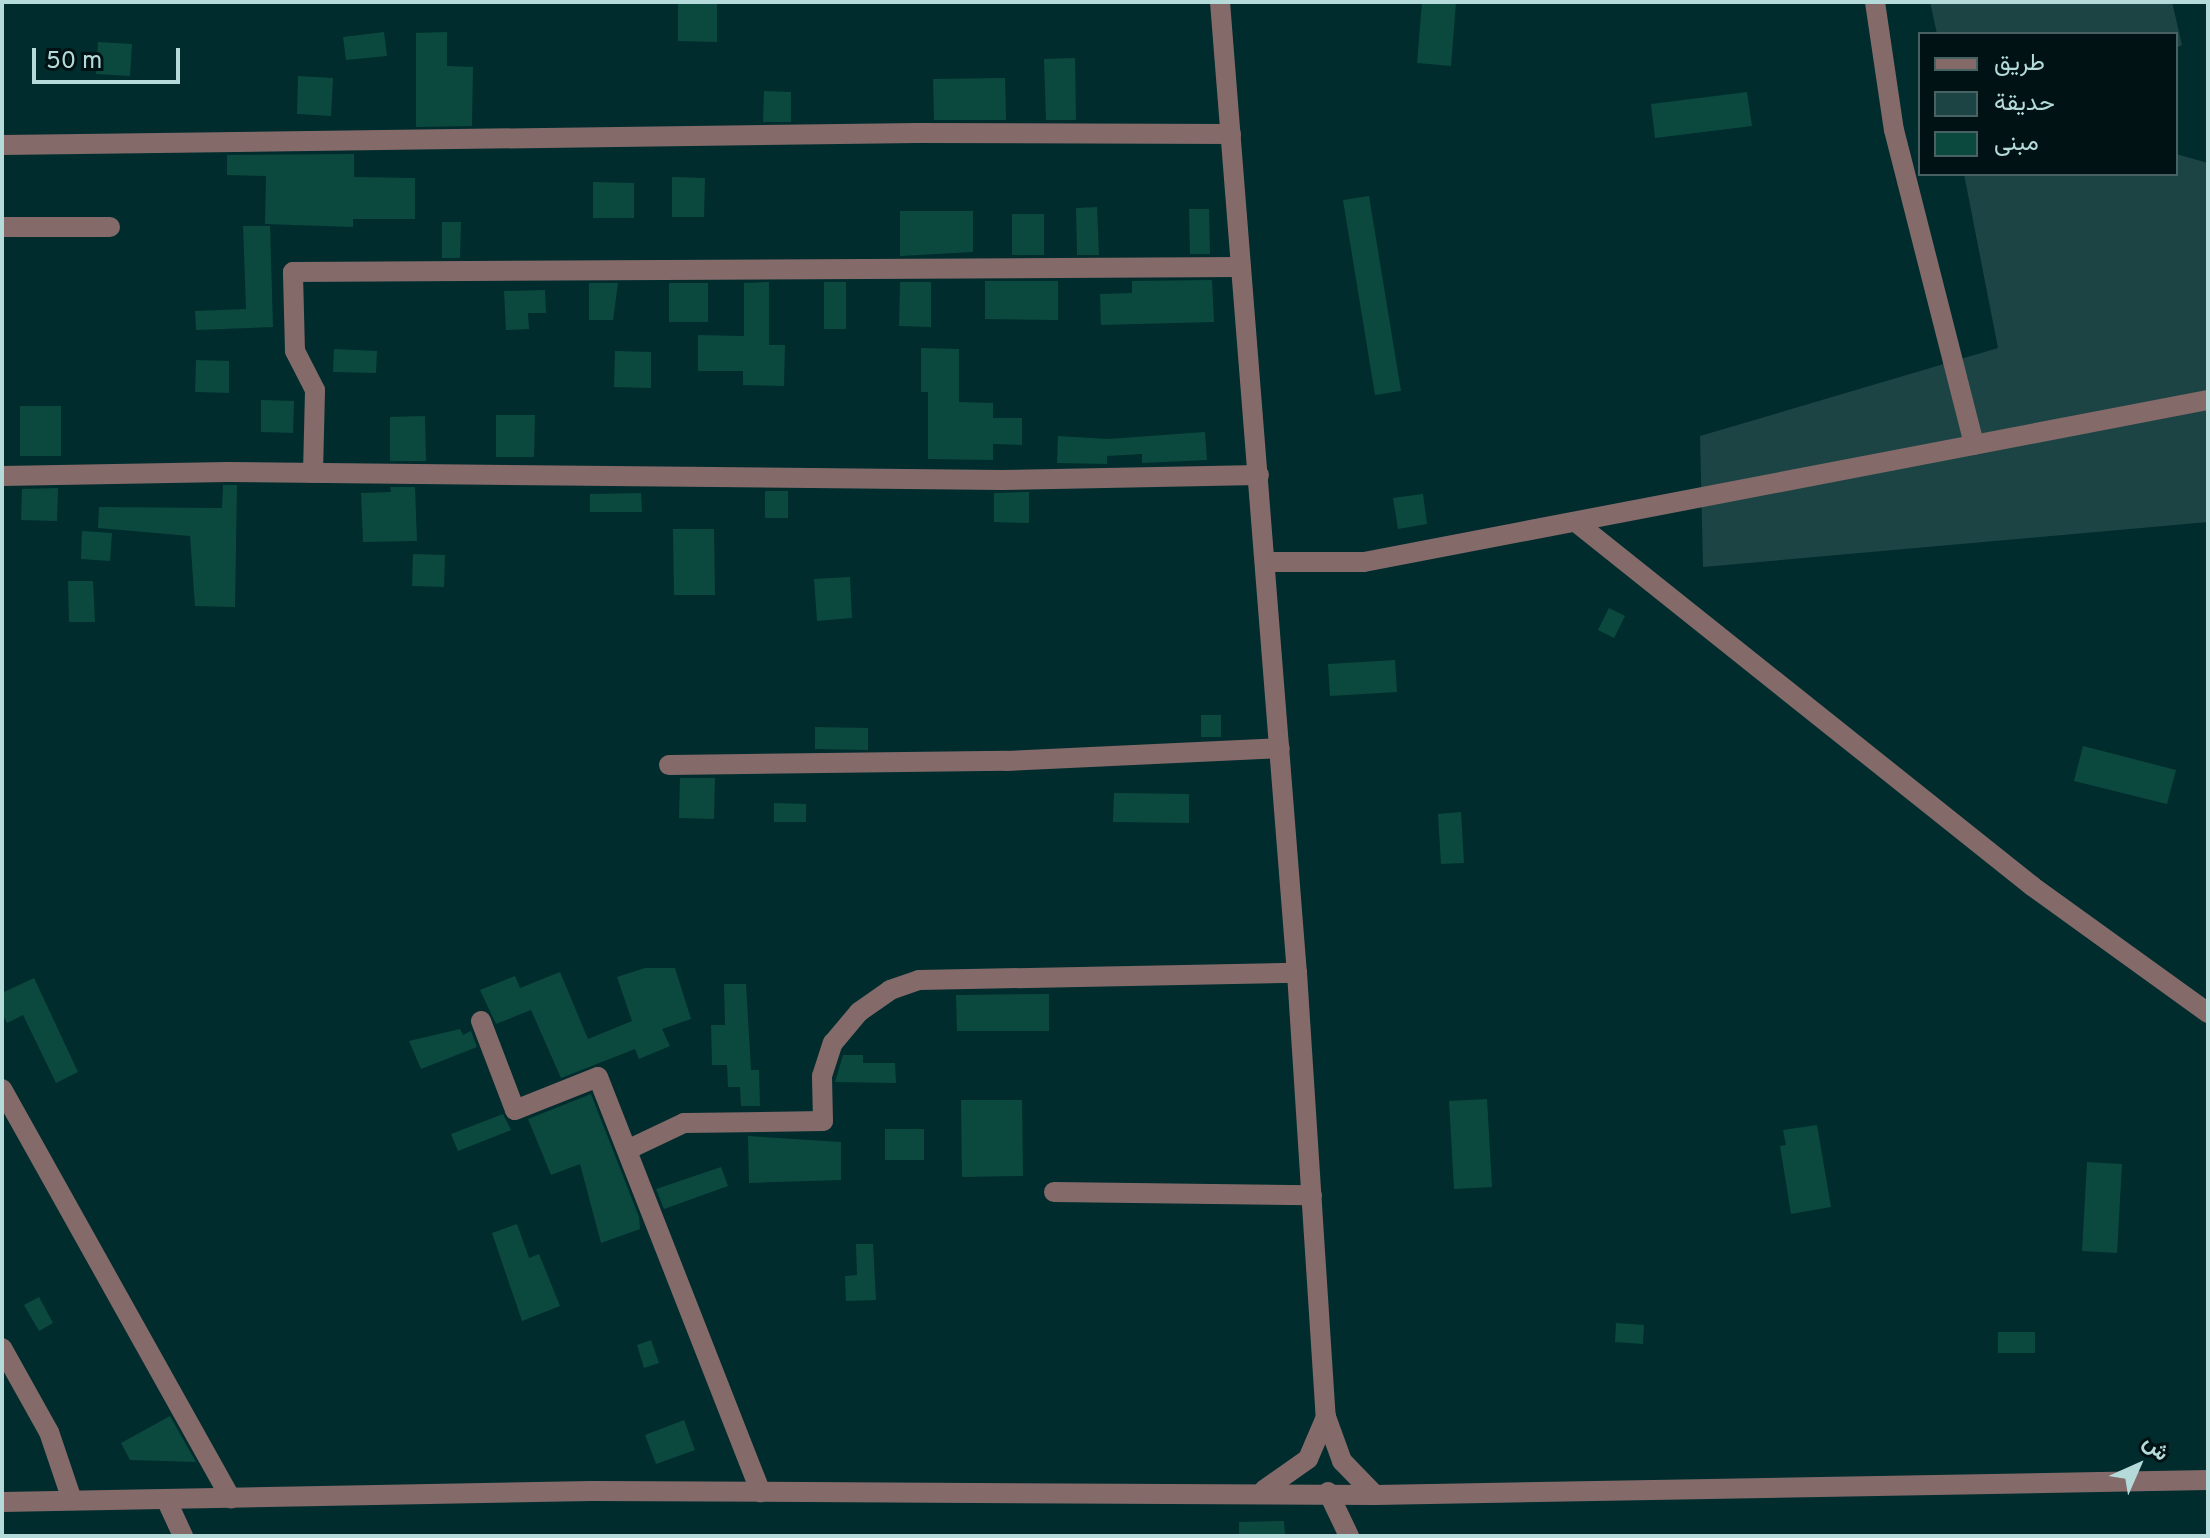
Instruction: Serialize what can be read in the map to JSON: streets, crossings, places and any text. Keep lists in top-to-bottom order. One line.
{"legend":["طريق","حديقة","مبنى"],"scale_bar":"50 m","north":"top right"}
